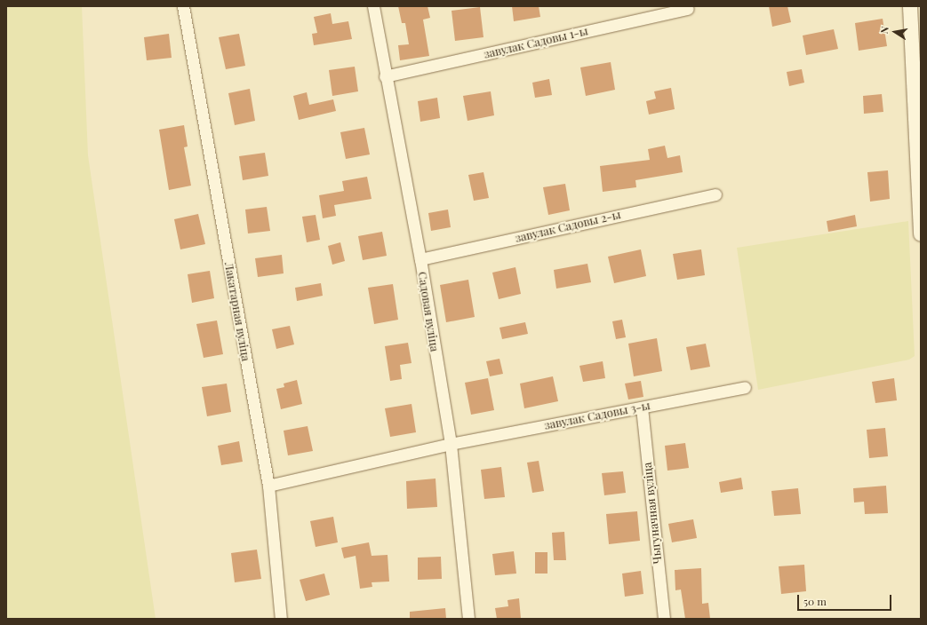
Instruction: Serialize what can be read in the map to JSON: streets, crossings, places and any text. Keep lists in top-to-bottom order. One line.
{"streets":{"street":["завулак Садовы 1-ы","завулак Садовы 2-ы","Лакатарная вуліца","Садовая вуліца","завулак Садовы 3-ы","Чыгуначная вуліца"]},"crossings":[["завулак Садовы 1-ы","Садовая вуліца"],["завулак Садовы 2-ы","Садовая вуліца"],["Лакатарная вуліца","завулак Садовы 3-ы"],["Садовая вуліца","завулак Садовы 3-ы"],["завулак Садовы 3-ы","Чыгуначная вуліца"]],"scale_bar":"50 m","north":"left"}
